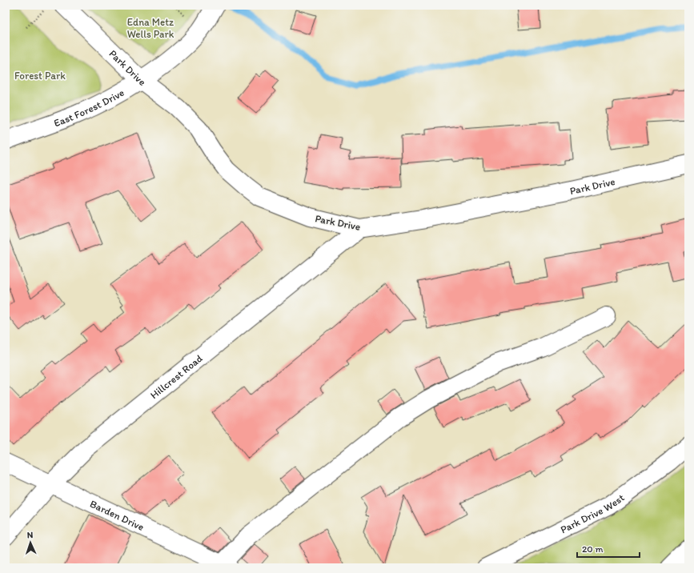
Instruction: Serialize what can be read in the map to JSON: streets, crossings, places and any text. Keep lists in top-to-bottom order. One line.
{"streets":{"street":["Park Drive","East Forest Drive","Hillcrest Road","Park Drive West","Barden Drive"]},"crossings":[["Park Drive","East Forest Drive"],["Park Drive","Hillcrest Road"],["Hillcrest Road","Barden Drive"]],"parks":["Edna Metz Wells Park","Forest Park"],"scale_bar":"20 m","north":"top"}
